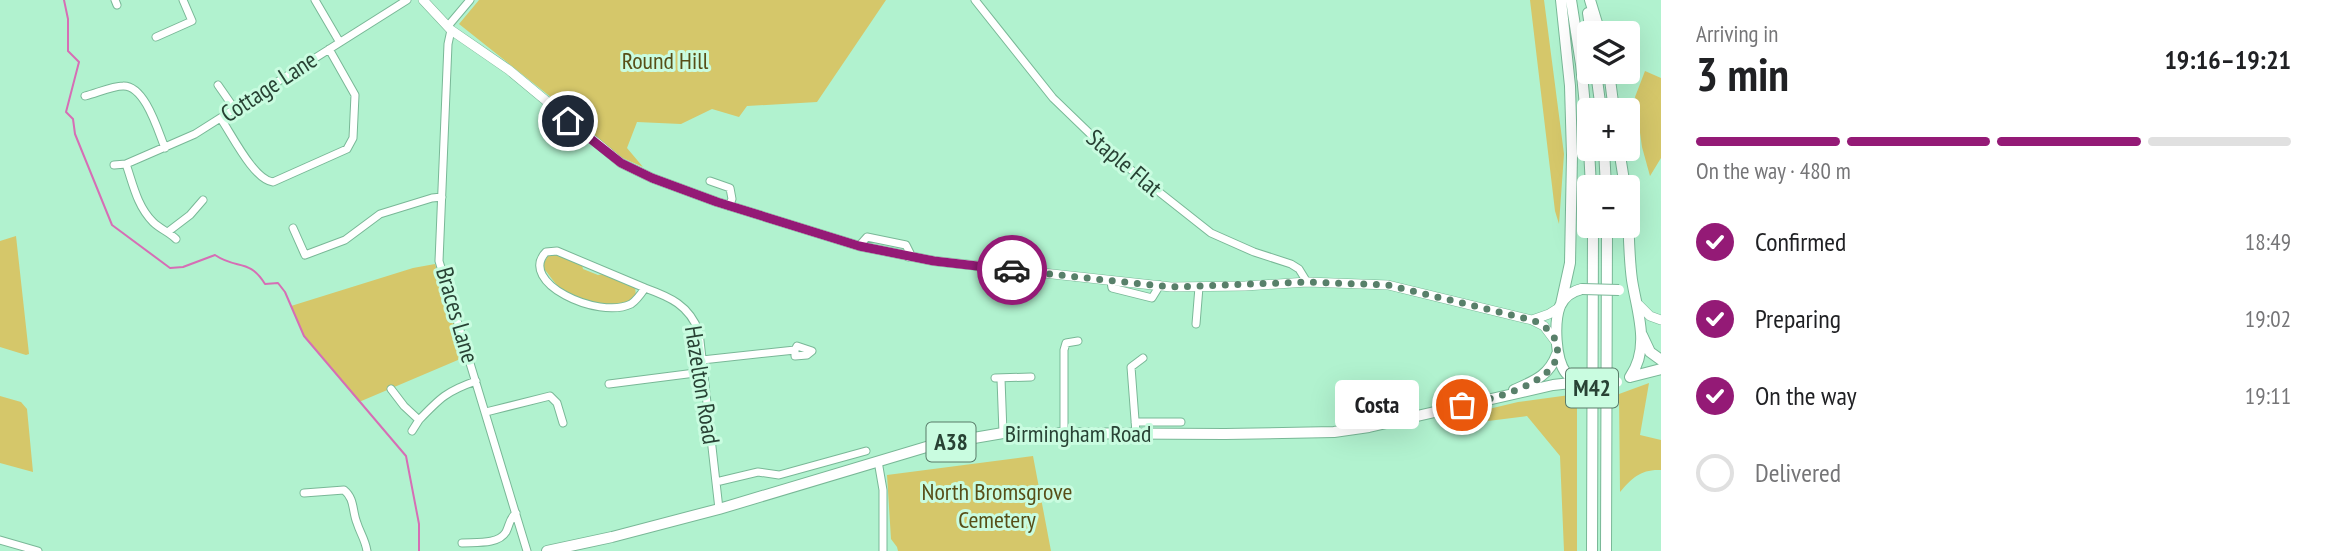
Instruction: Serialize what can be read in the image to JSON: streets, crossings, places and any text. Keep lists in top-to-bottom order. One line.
{"streets":{"highway":["M42","Birmingham Road","A38"],"street":["Cottage Lane","Staple Flat","Braces Lane","Hazelton Road"]},"crossings":[["Hazelton Road","Birmingham Road"]],"parks":["Round Hill","North Bromsgrove Cemetery"],"places":["Costa"],"page":{"heading":["3 min","Arriving in","19:16–19:21"],"map_buttons":["+","−"],"bar":"On the way · 480 m","list":[["Confirmed","18:49"],["Preparing","19:02"],["On the way","19:11"],"Delivered"],"bubble":"Costa"}}
